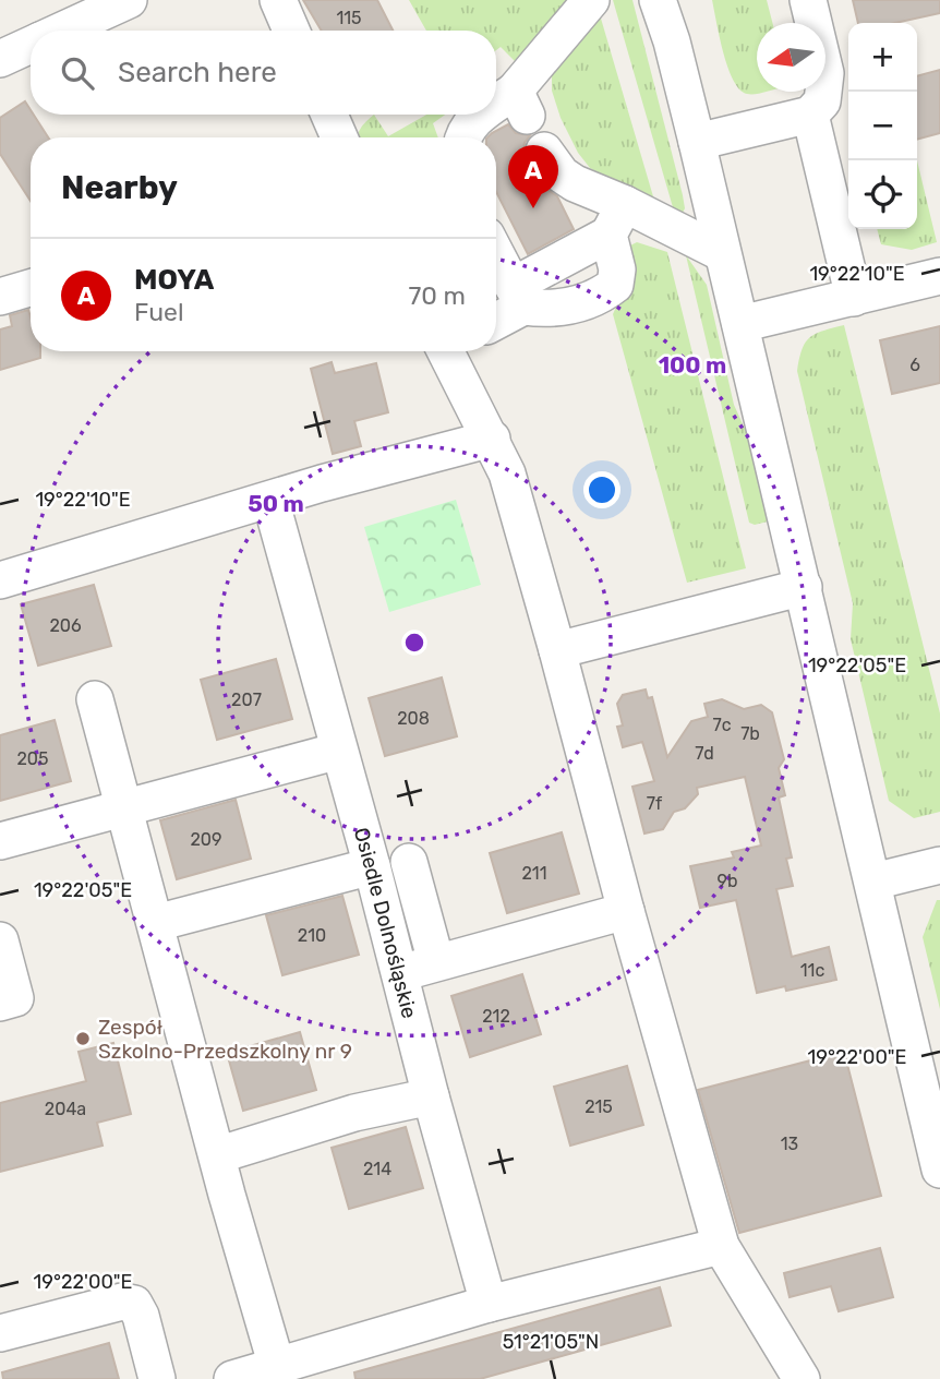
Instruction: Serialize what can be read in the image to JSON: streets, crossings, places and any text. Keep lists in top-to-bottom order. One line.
{"streets":{"street":["Osiedle Dolnośląskie"]},"places":["Zespół Szkolno-Przedszkolny nr 9"],"house_numbers":["115","6","206","207","208","7c","7b","7d","205","7f","209","211","9b","210","11c","212","215","204a","13","214"],"north":"left","page":{"map_buttons":["+","−"],"search":"Search here","heading":"Nearby","pins":"A","list":[{"mark":"A","name":"MOYA","note":"Fuel","value":"70 m"}]},"coordinates":["19°22'10\"E","19°22'05\"E","19°22'00\"E","51°21'05\"N"],"rings":["100 m","50 m"]}
